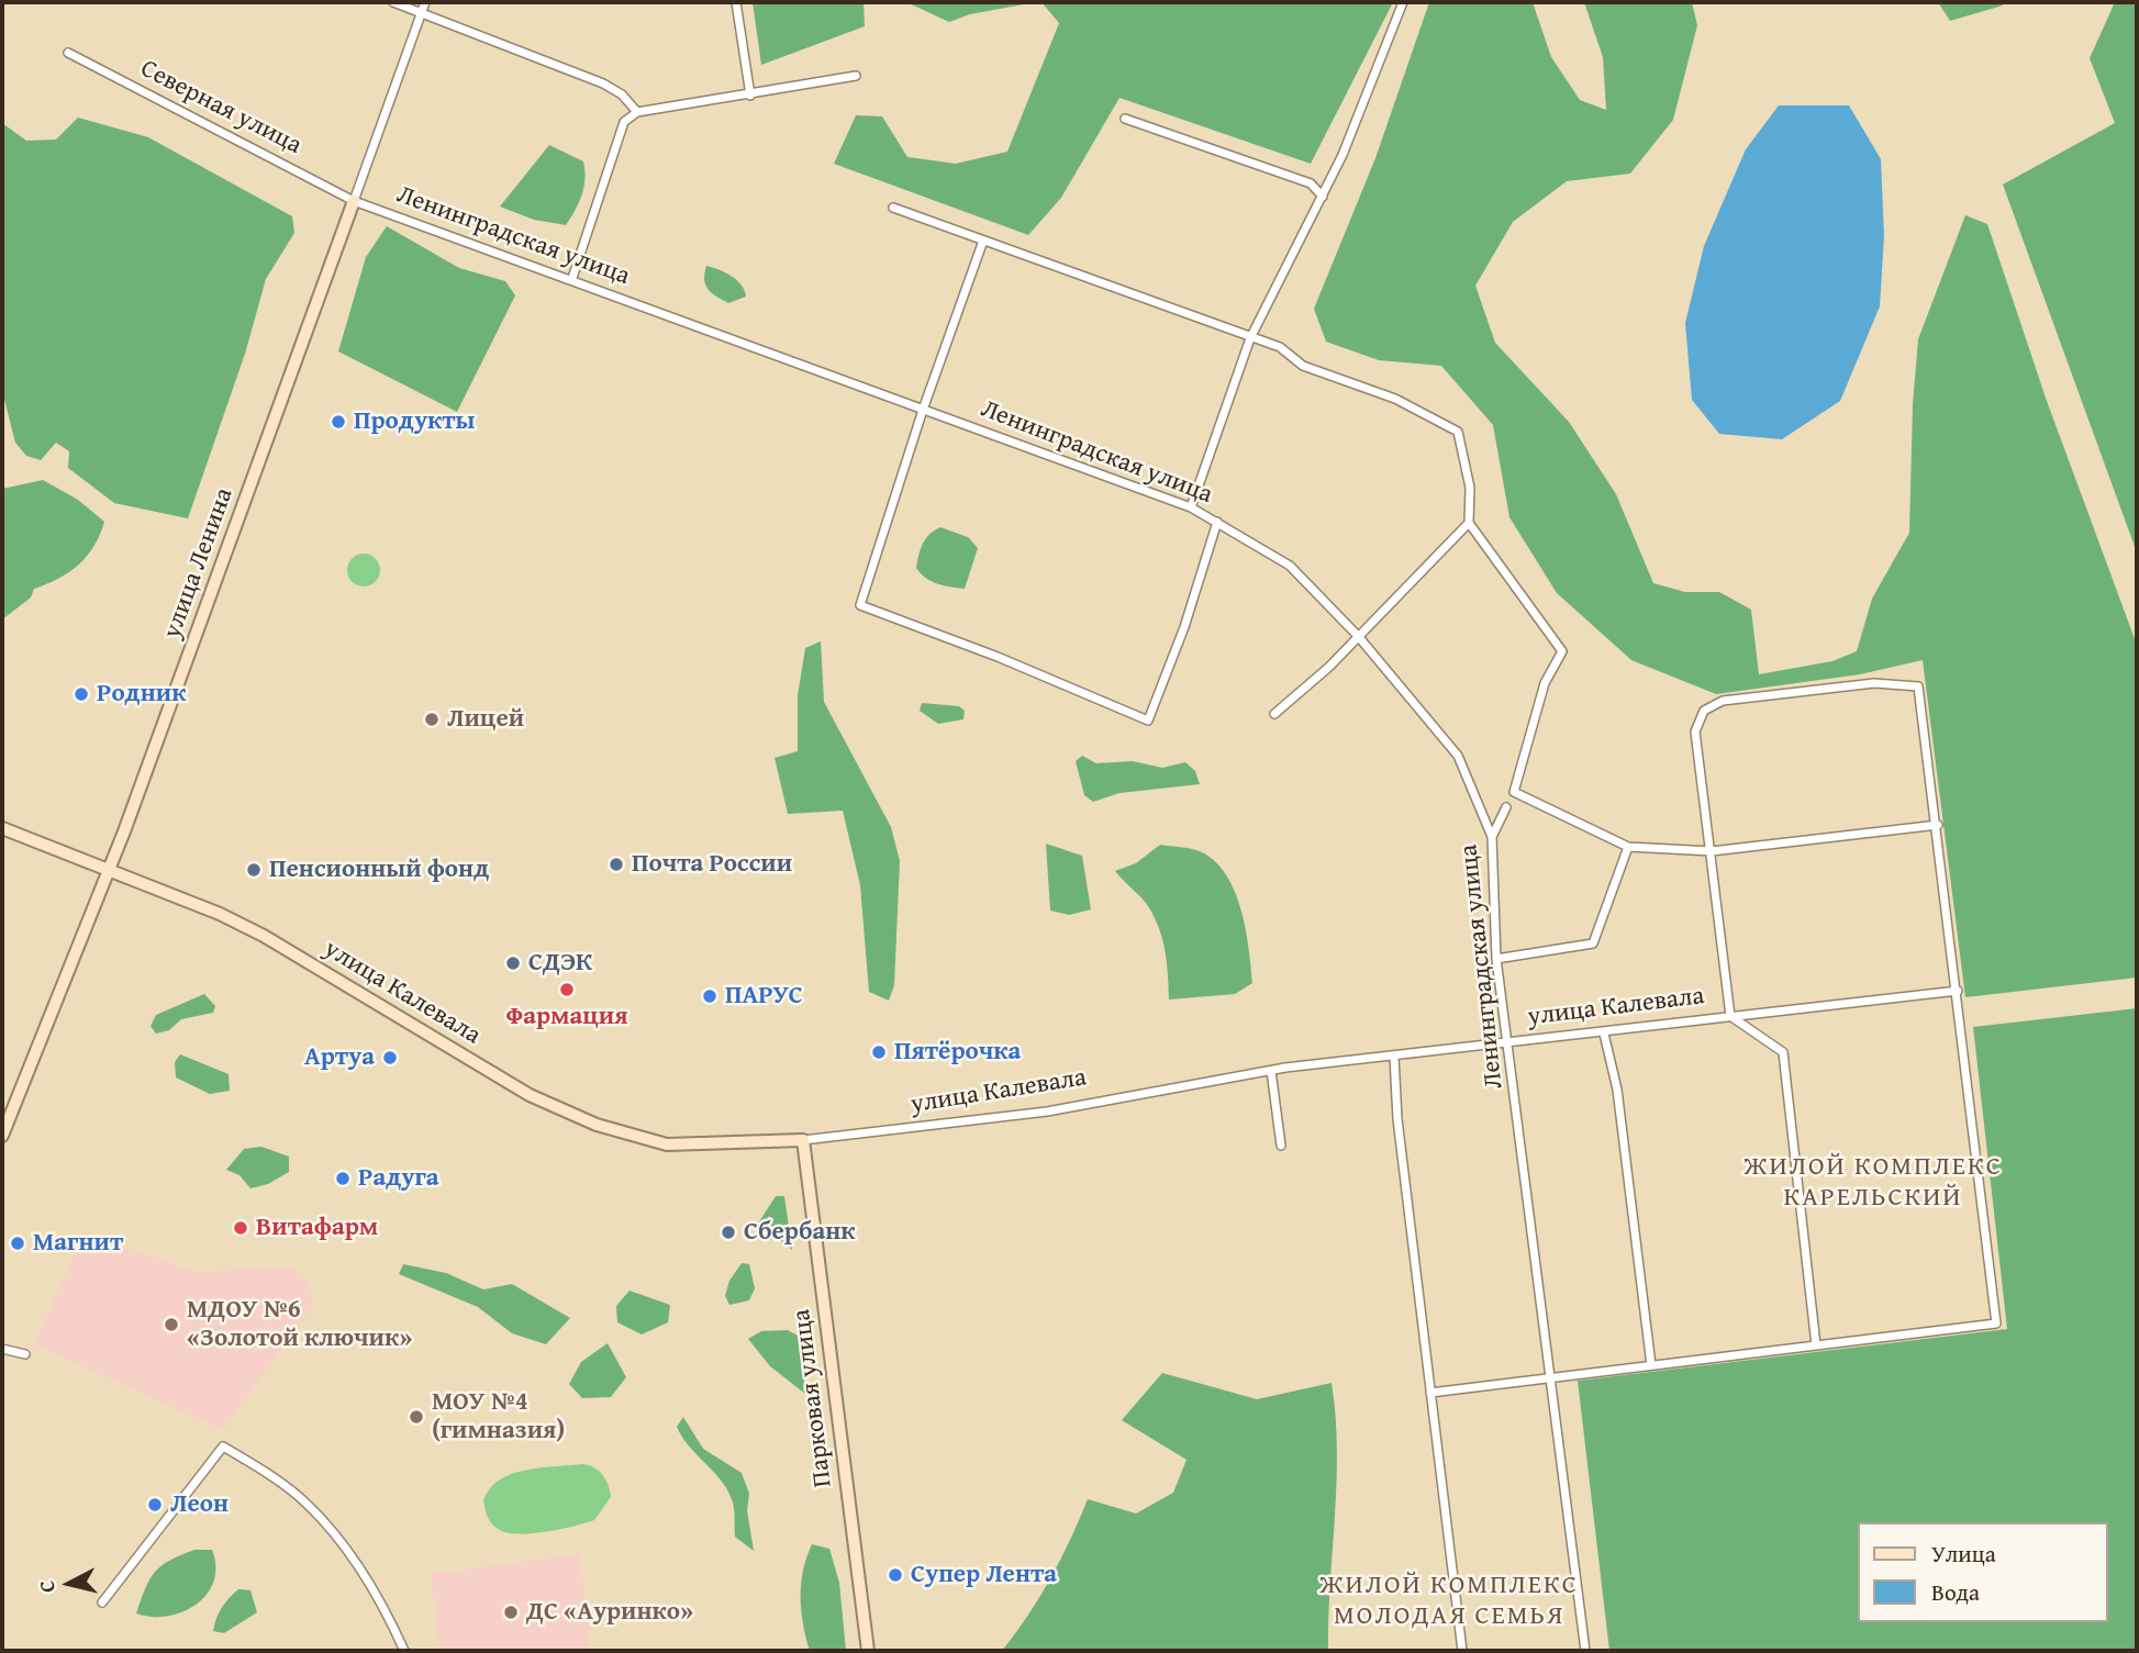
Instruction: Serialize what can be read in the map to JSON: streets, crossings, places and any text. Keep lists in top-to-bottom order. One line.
{"streets":{"main road":["улица Ленина","улица Калевала","Парковая улица"],"street":["Северная улица","Ленинградская улица"]},"crossings":[["Северная улица","Ленинградская улица"],["Северная улица","улица Ленина"],["Ленинградская улица","улица Ленина"],["Ленинградская улица","улица Калевала"],["улица Ленина","улица Калевала"],["улица Калевала","Парковая улица"]],"districts":["ЖИЛОЙ КОМПЛЕКС КАРЕЛЬСКИЙ","ЖИЛОЙ КОМПЛЕКС МОЛОДАЯ СЕМЬЯ"],"places":["Продукты","Родник","Лицей","Почта России","Пенсионный фонд","СДЭК","Фармация","ПАРУС","Пятёрочка","Артуа","Радуга","Витафарм","Сбербанк","Магнит","МДОУ №6 «Золотой ключик»","МОУ №4 (гимназия)","Леон","Супер Лента","ДС «Ауринко»"],"legend":["Улица","Вода"],"north":"left"}
